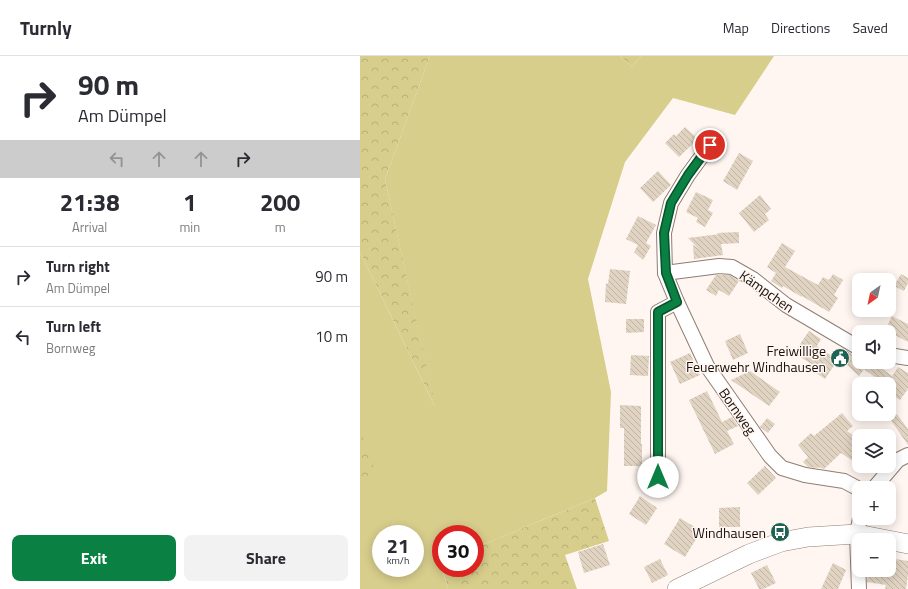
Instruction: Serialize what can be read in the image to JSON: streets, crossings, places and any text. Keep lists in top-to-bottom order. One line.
{"streets":{"street":["Kämpchen","Bornweg"]},"crossings":[["Kämpchen","Bornweg"]],"places":{"public building":["Freiwillige Feuerwehr Windhausen"],"bus stop":["Windhausen"]},"north":"bottom left","page":{"header":"Turnly","nav":["Map","Directions","Saved"],"turn":["90 m","Am Dümpel"],"eta":["21:38","Arrival","1","min","200","m"],"list":[{"name":"Turn right","note":"Am Dümpel","value":"90 m"},{"name":"Turn left","note":"Bornweg","value":"10 m"}],"map_buttons":["+","−"],"speed":"21 km/h","limit":"30","buttons":["Exit","Share"]}}
